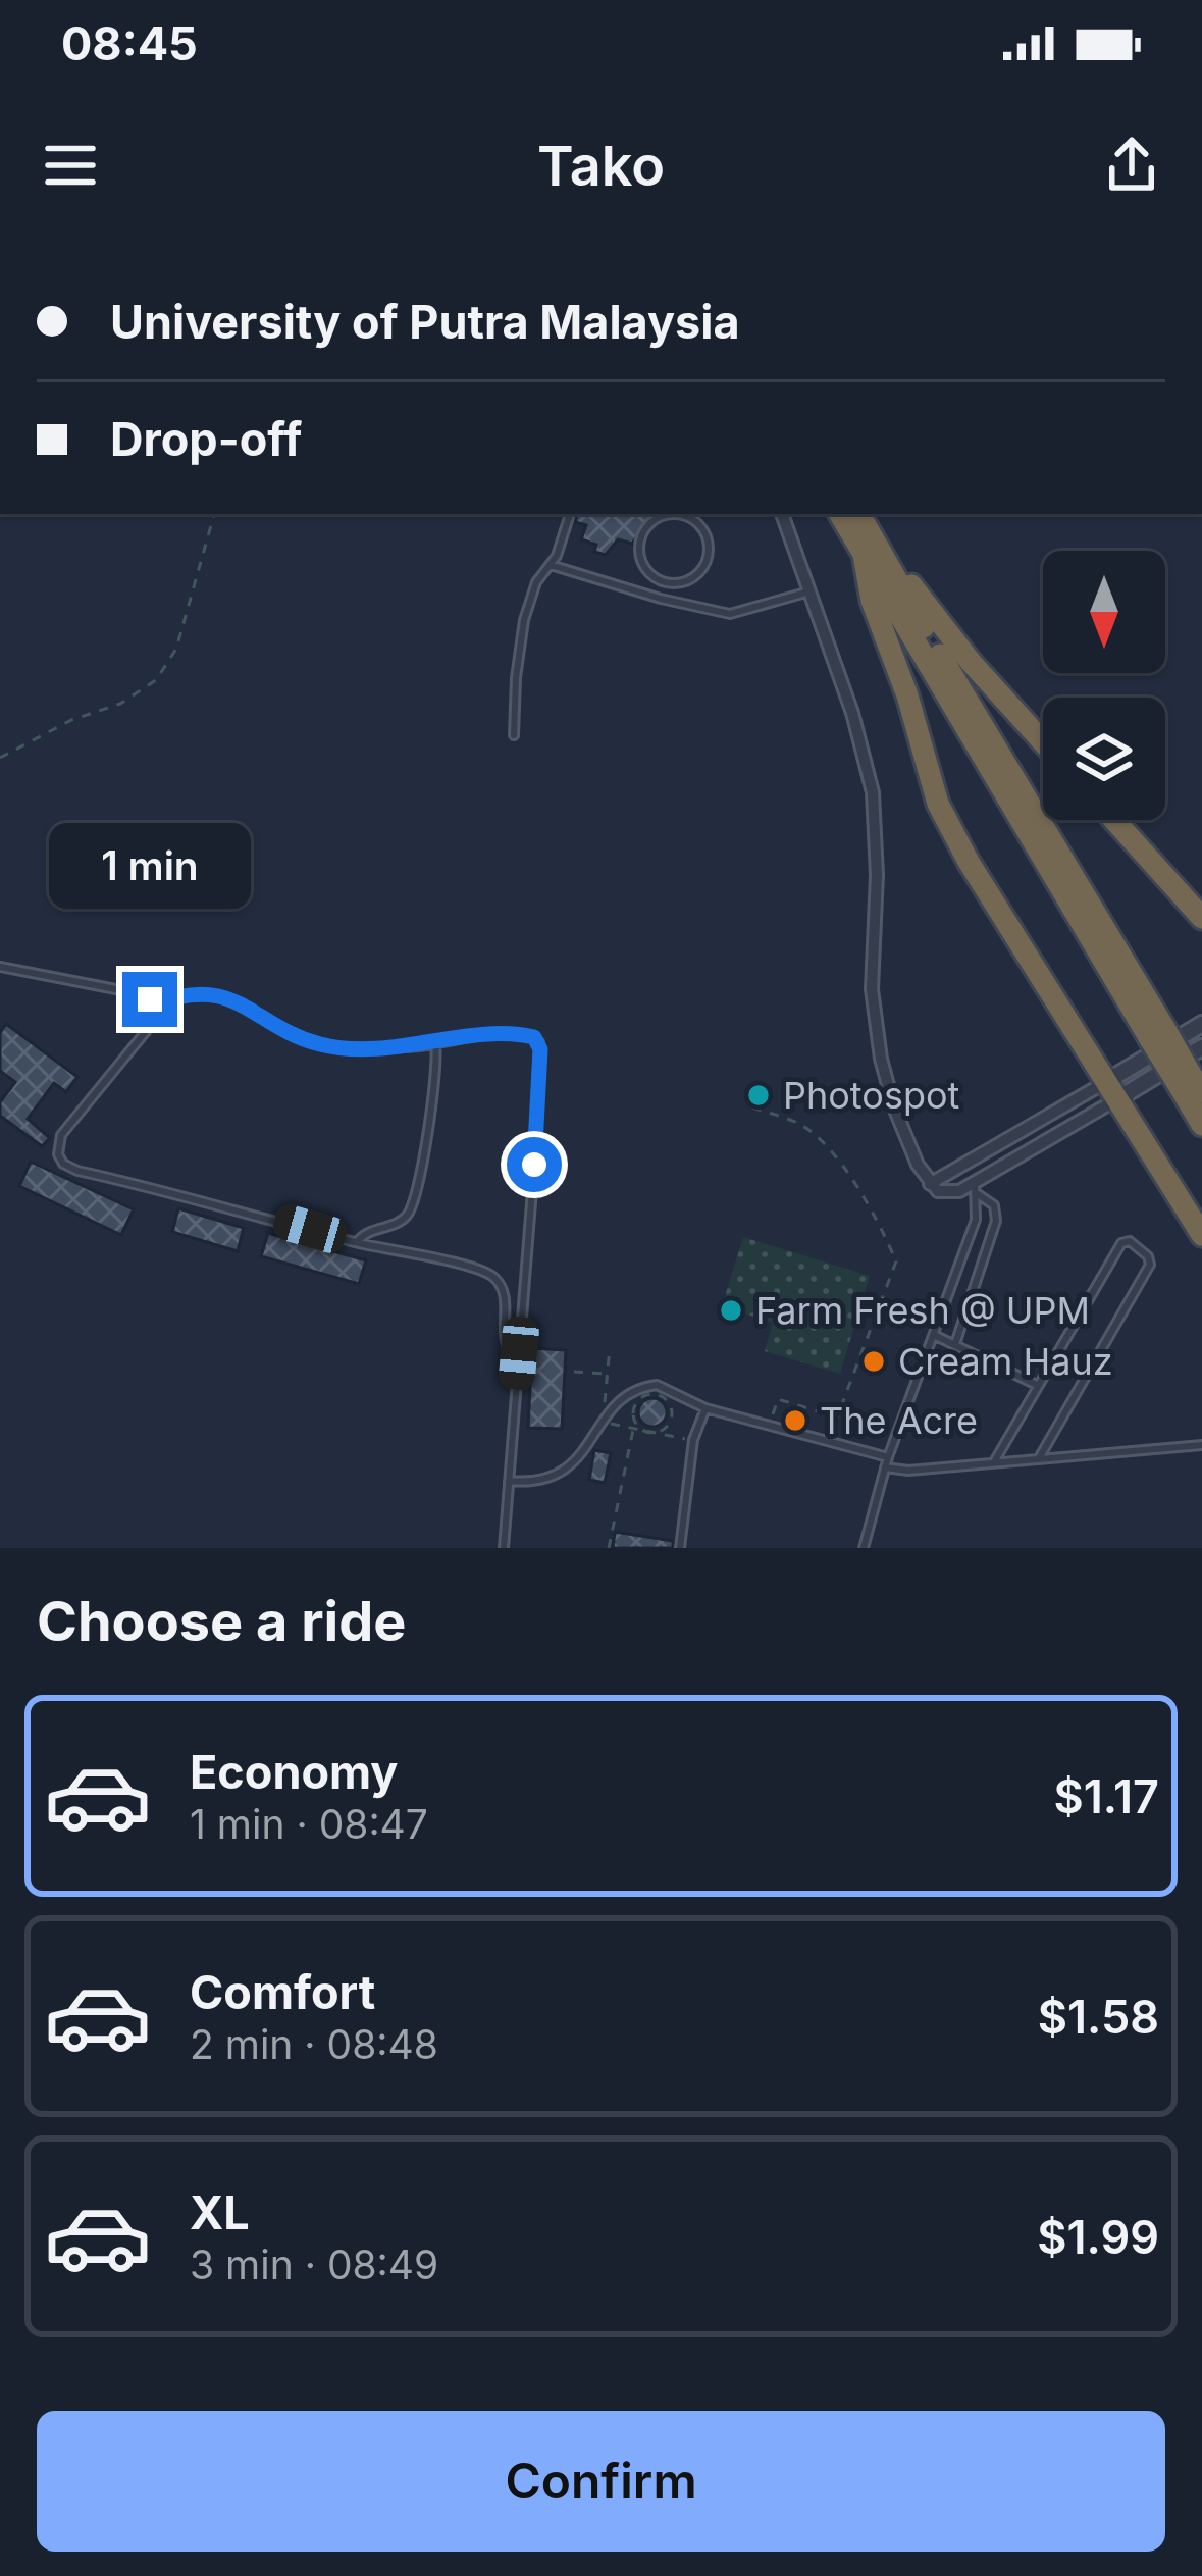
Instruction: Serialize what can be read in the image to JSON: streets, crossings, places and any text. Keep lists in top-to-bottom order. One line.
{"places":["Photospot","Farm Fresh @ UPM","Cream Hauz","The Acre"],"north":"bottom","page":{"status":"08:45","header":"Tako","banner":["University of Putra Malaysia","Drop-off"],"bubble":"1 min","heading":"Choose a ride","list":[{"name":"Economy","note":"1 min · 08:47","value":"$1.17"},{"name":"Comfort","note":"2 min · 08:48","value":"$1.58"},{"name":"XL","note":"3 min · 08:49","value":"$1.99"}],"buttons":"Confirm"}}
